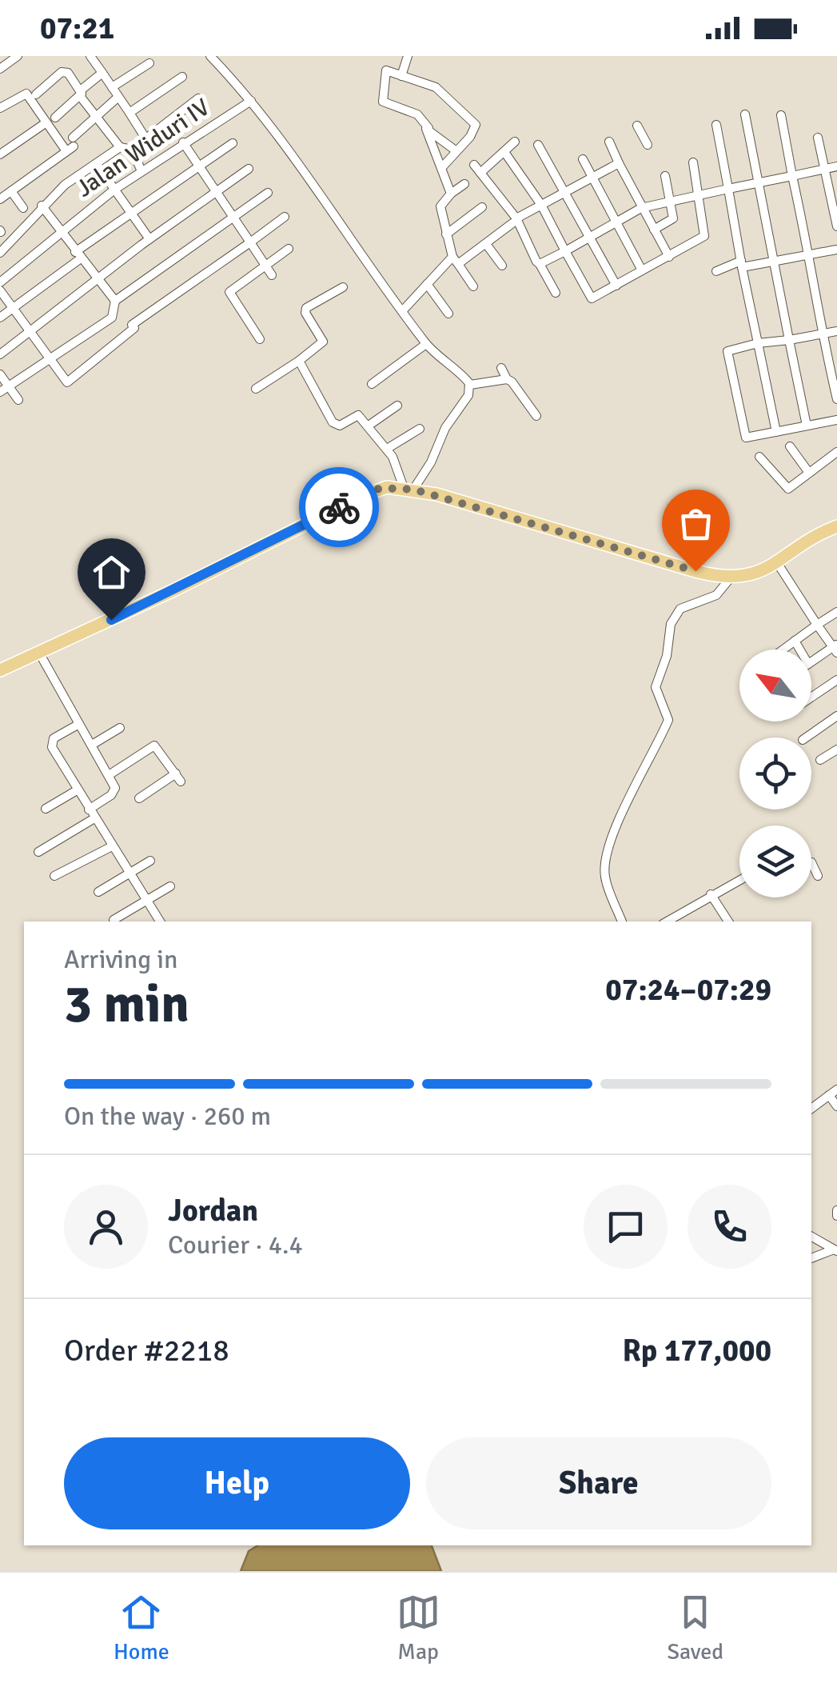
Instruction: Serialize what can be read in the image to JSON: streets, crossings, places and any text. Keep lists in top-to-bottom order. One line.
{"streets":{"street":["Jalan Widuri IV"]},"north":"top left","page":{"status":"07:21","heading":["3 min","Arriving in","07:24–07:29"],"panel":["Jordan","Courier · 4.4","Order #2218","Rp 177,000"],"bar":"On the way · 260 m","buttons":["Help","Share"],"tabs":["Home","Map","Saved"]}}
